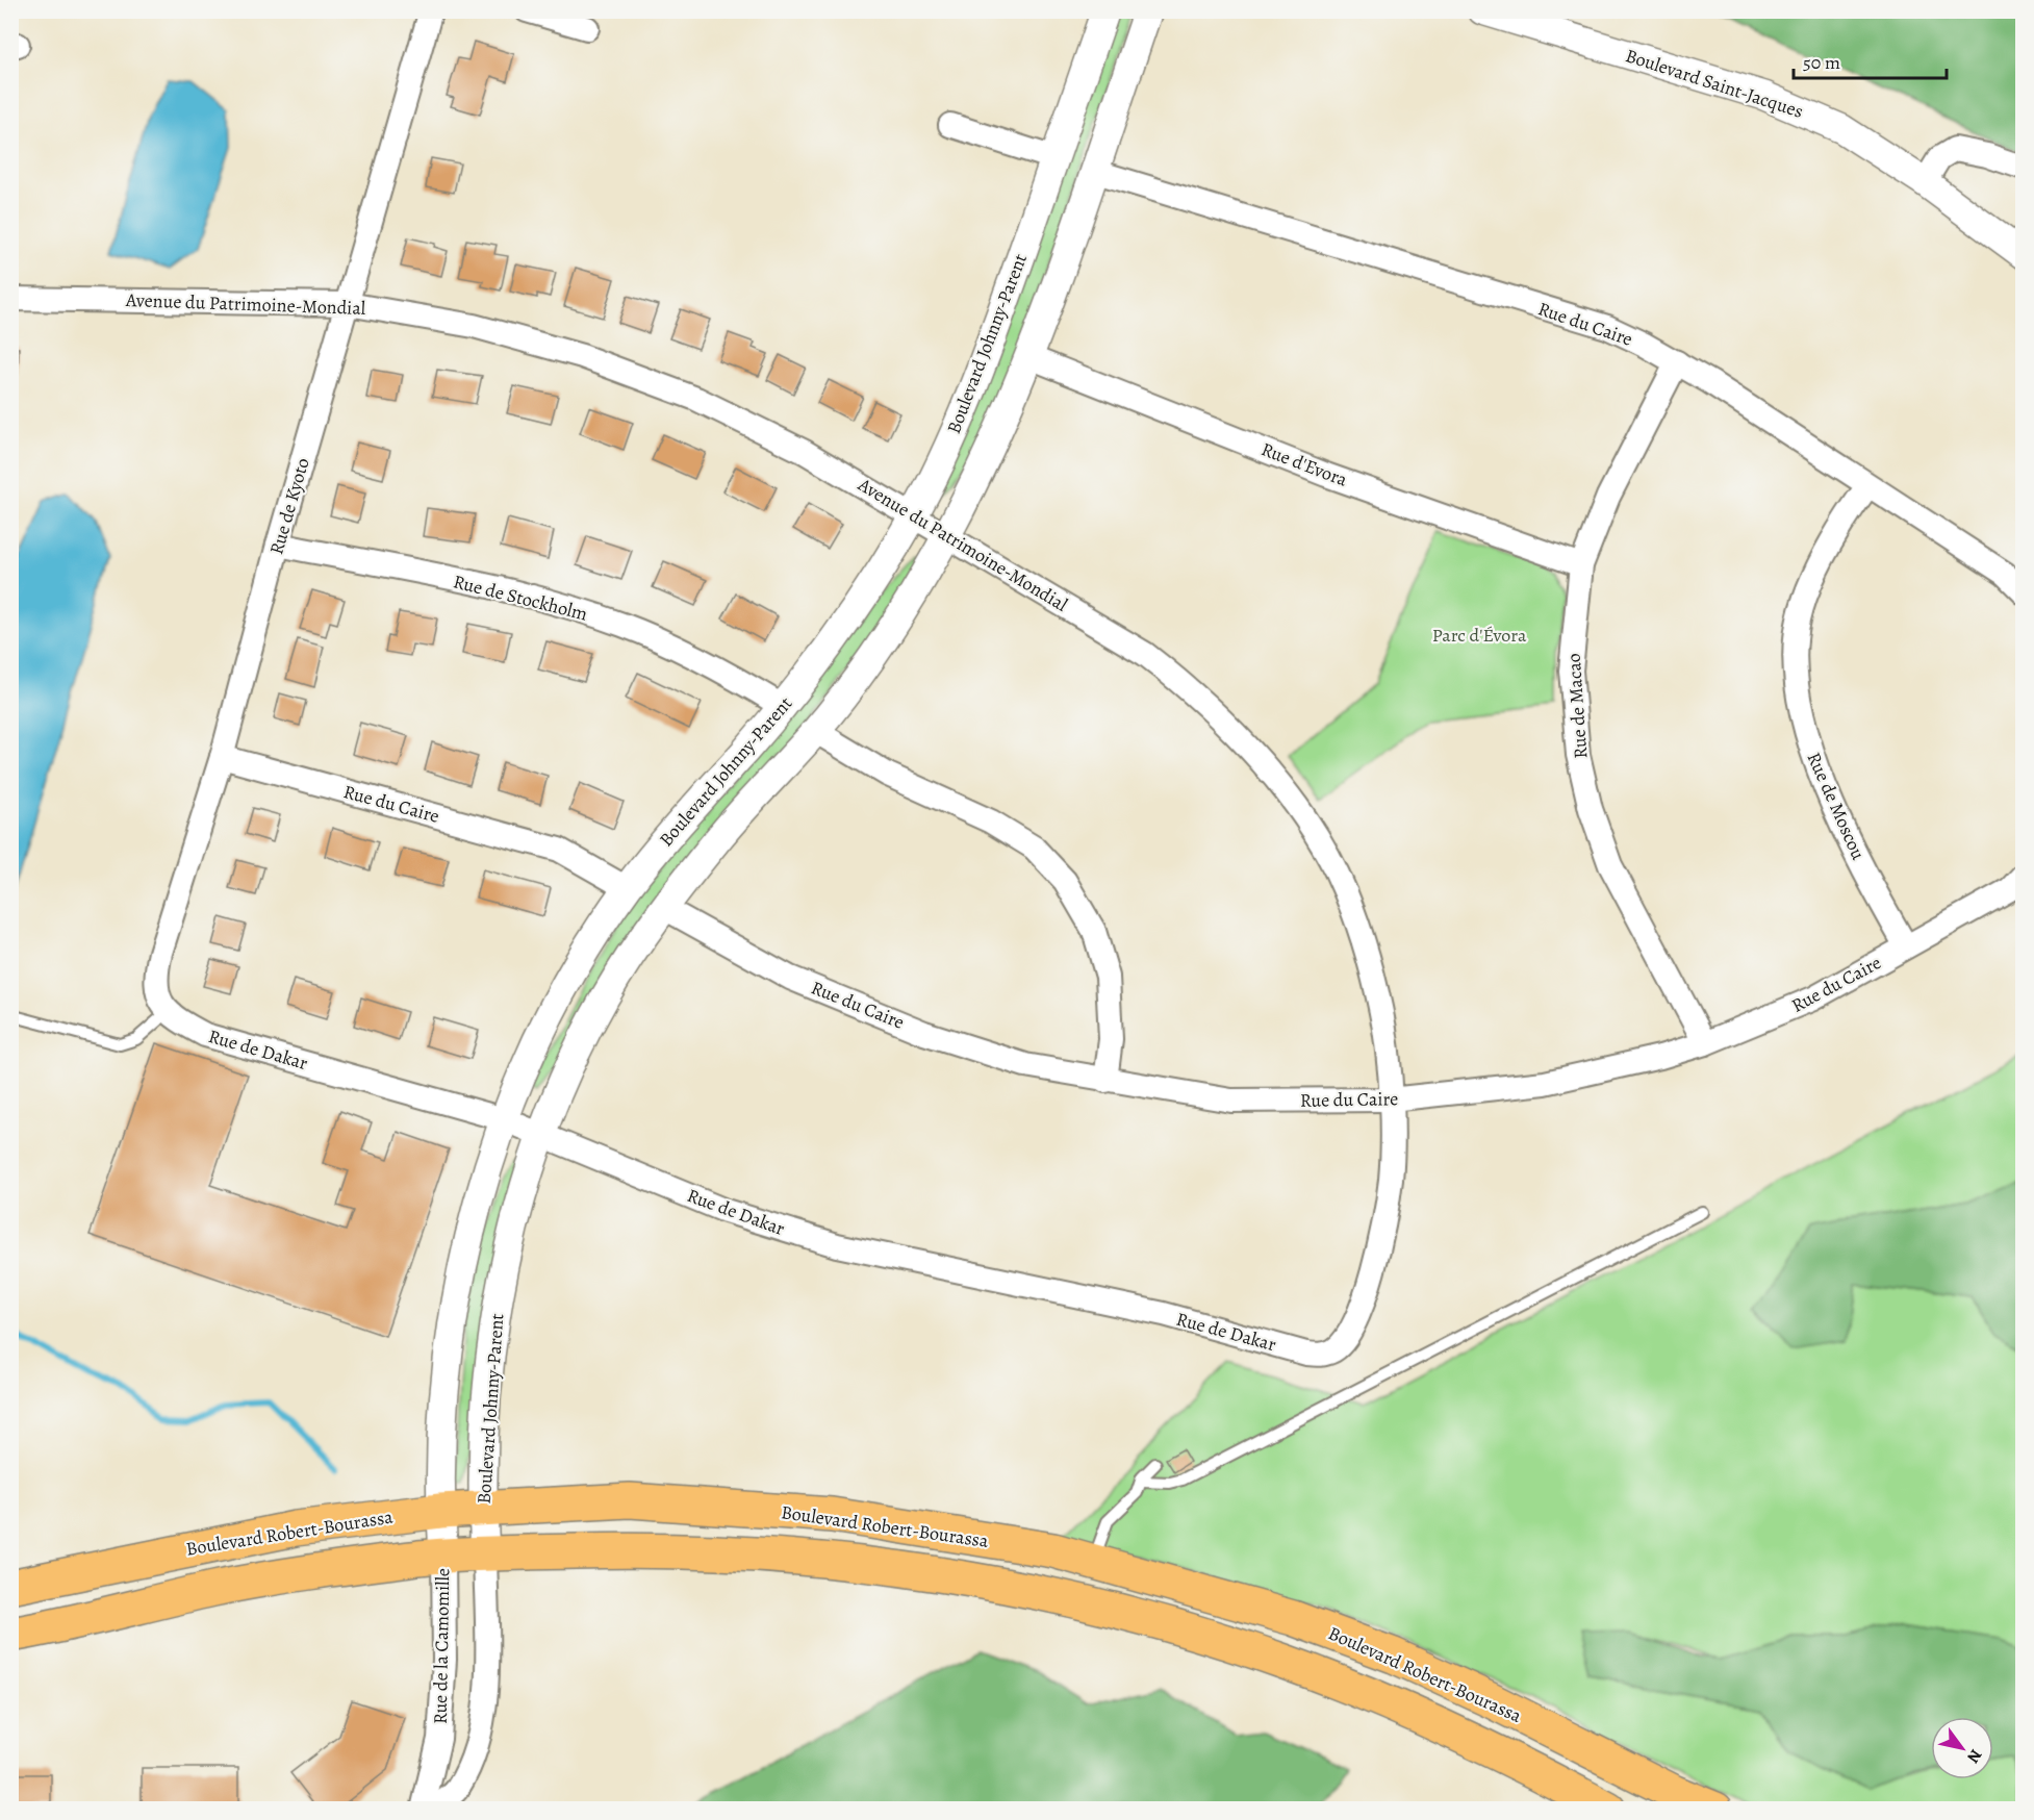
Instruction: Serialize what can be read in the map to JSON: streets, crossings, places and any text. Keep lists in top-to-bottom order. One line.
{"streets":{"highway":["Boulevard Robert-Bourassa"],"street":["Boulevard Saint-Jacques","Avenue du Patrimoine-Mondial","Rue du Caire","Boulevard Johnny-Parent","Rue d'Evora","Rue de Kyoto","Rue de Stockholm","Rue de Macao","Rue de Moscou","Rue de Dakar","Rue de la Camomille"]},"crossings":[["Avenue du Patrimoine-Mondial","Rue du Caire"],["Avenue du Patrimoine-Mondial","Boulevard Johnny-Parent"],["Avenue du Patrimoine-Mondial","Rue de Kyoto"],["Avenue du Patrimoine-Mondial","Rue de Dakar"],["Rue du Caire","Boulevard Johnny-Parent"],["Rue du Caire","Rue de Kyoto"],["Rue du Caire","Rue de Macao"],["Rue du Caire","Rue de Moscou"],["Boulevard Johnny-Parent","Rue d'Evora"],["Boulevard Johnny-Parent","Rue de Stockholm"],["Boulevard Johnny-Parent","Rue de Dakar"],["Boulevard Johnny-Parent","Boulevard Robert-Bourassa"],["Boulevard Johnny-Parent","Rue de la Camomille"],["Rue d'Evora","Rue de Macao"],["Rue de Kyoto","Rue de Stockholm"],["Rue de Kyoto","Rue de Dakar"],["Boulevard Robert-Bourassa","Rue de la Camomille"]],"parks":["Parc d'Évora"],"scale_bar":"50 m","north":"bottom right"}
